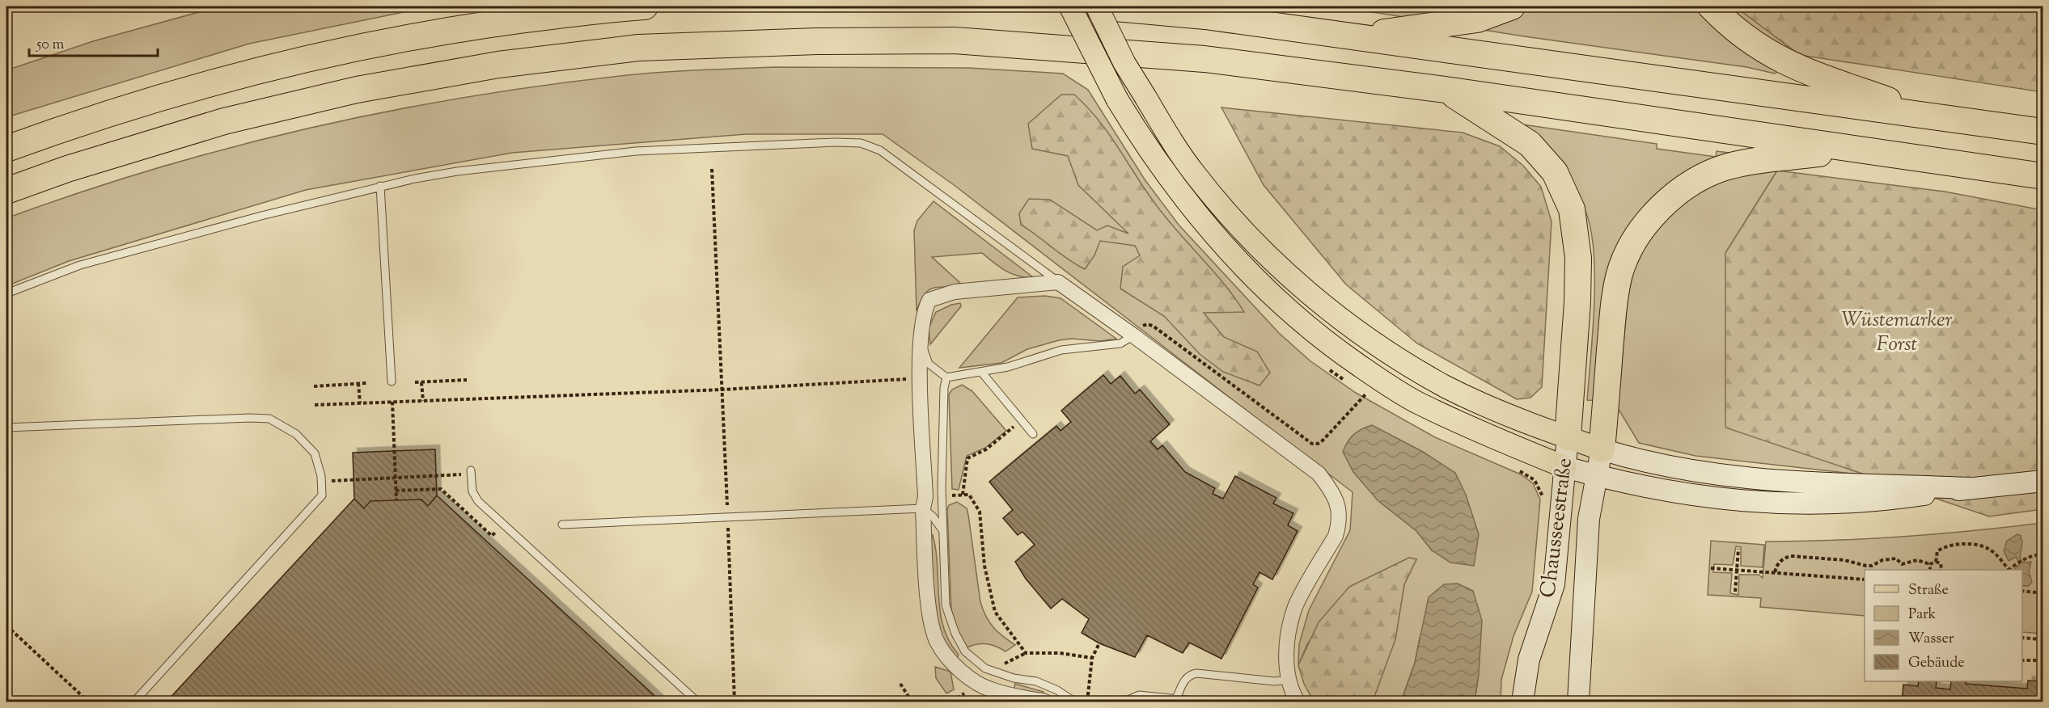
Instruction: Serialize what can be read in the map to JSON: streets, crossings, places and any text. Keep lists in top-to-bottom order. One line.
{"streets":{"main road":["Chausseestraße"]},"parks":["Wüstemarker Forst"],"legend":["Straße","Park","Wasser","Gebäude"],"scale_bar":"50 m"}
